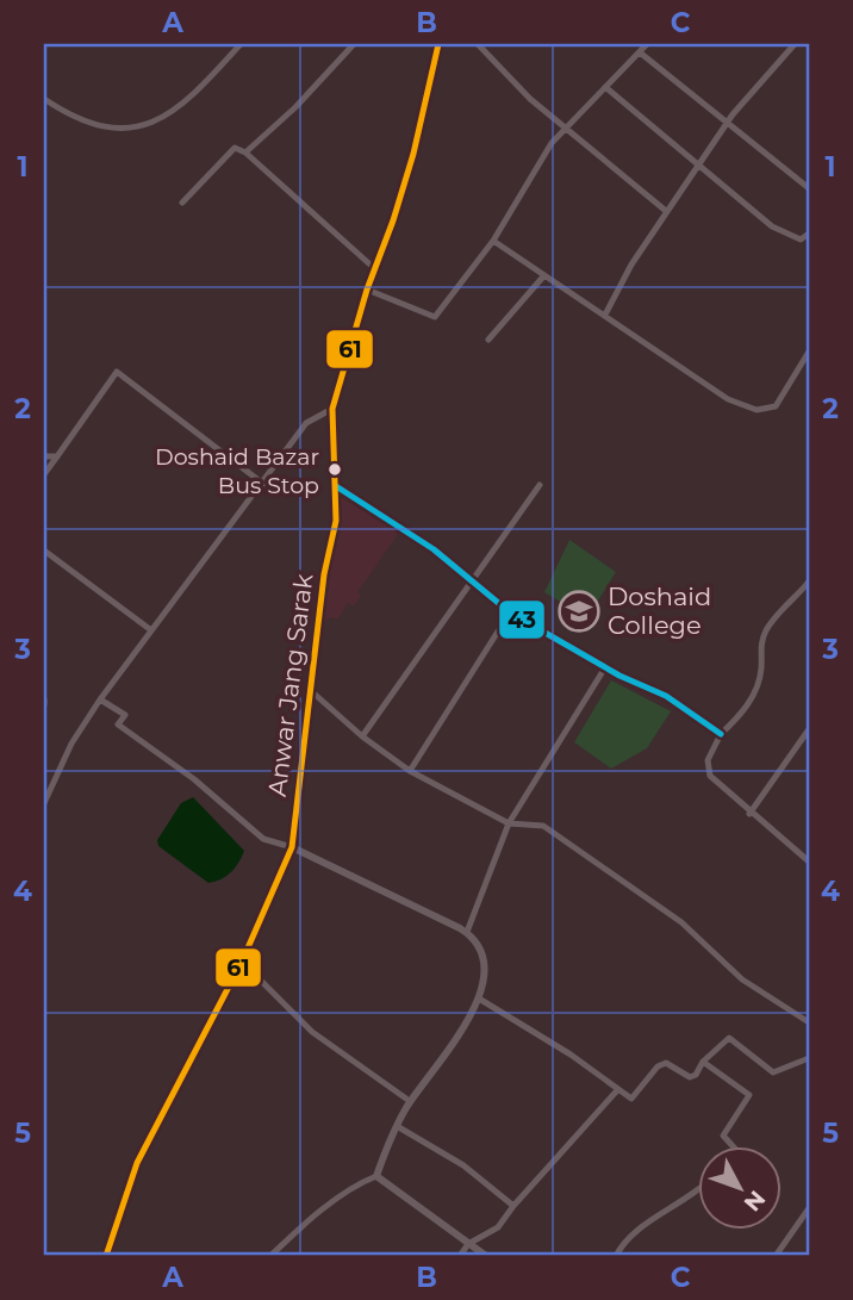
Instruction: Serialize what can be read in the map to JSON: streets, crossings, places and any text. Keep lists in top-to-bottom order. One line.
{"streets":{"main road":["Anwar Jang Sarak"]},"places":{"other":["Doshaid Bazar Bus Stop"],"school or university":["Doshaid College"]},"lines":["transit line 61","transit line 43"],"north":"bottom right","grid":{"columns":["A","B","C"],"rows":["1","2","3","4","5"]}}
